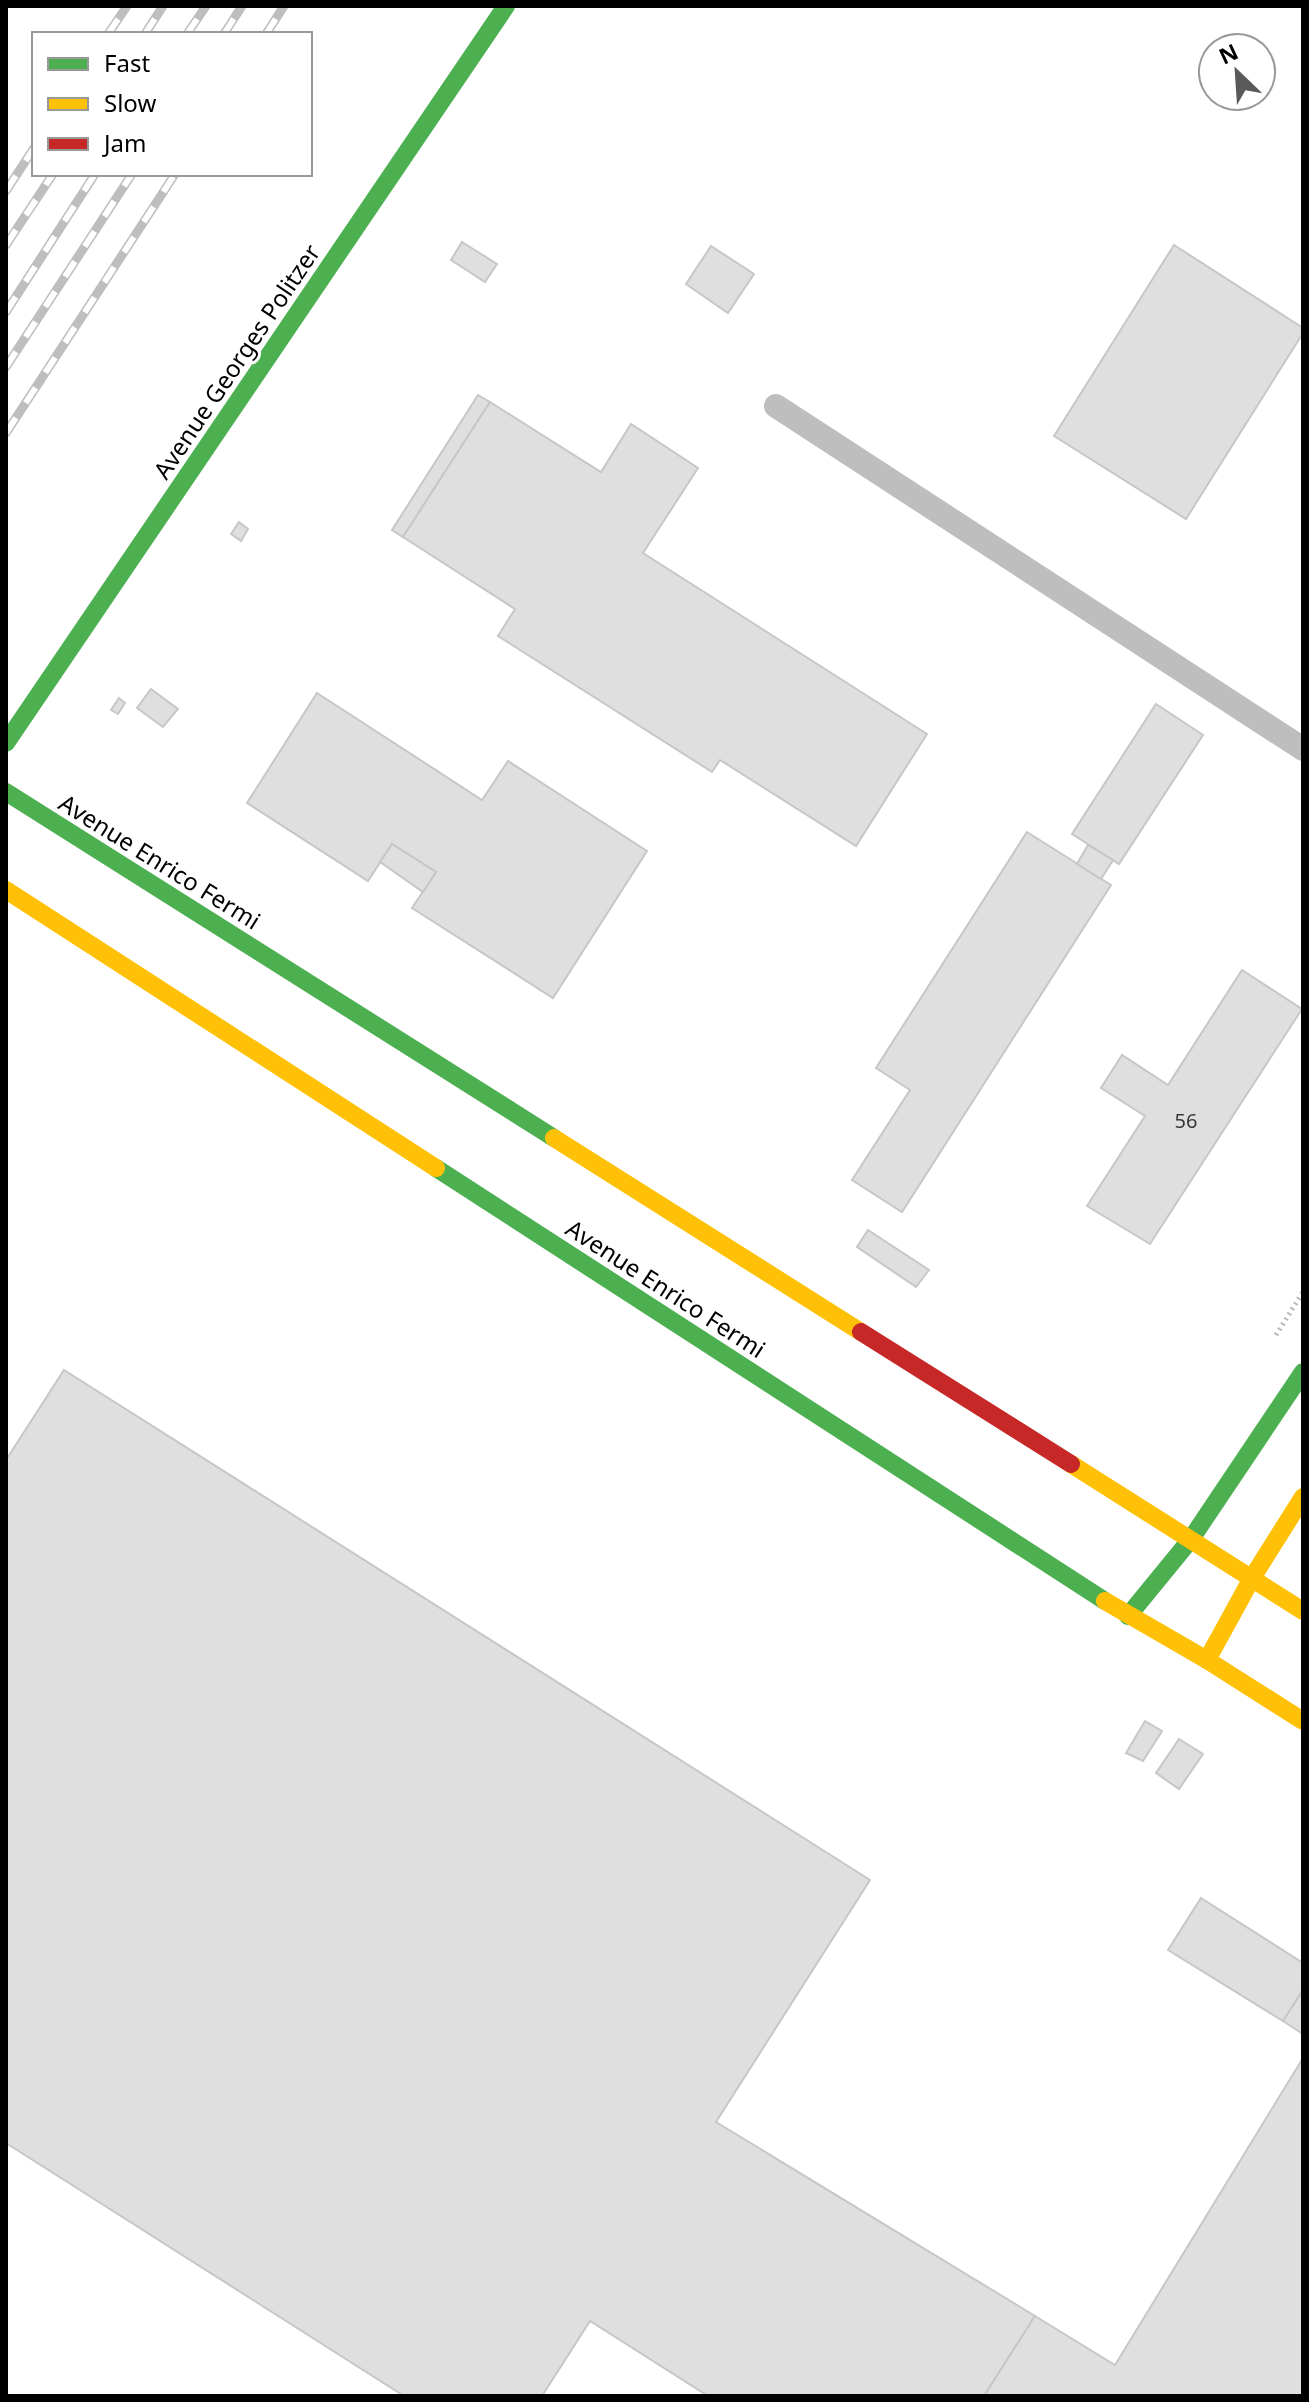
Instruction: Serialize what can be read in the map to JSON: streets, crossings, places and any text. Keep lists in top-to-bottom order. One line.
{"streets":{"street":["Avenue Georges Politzer","Avenue Enrico Fermi"]},"house_numbers":["56"],"legend":["Fast","Slow","Jam"],"north":"top left"}
